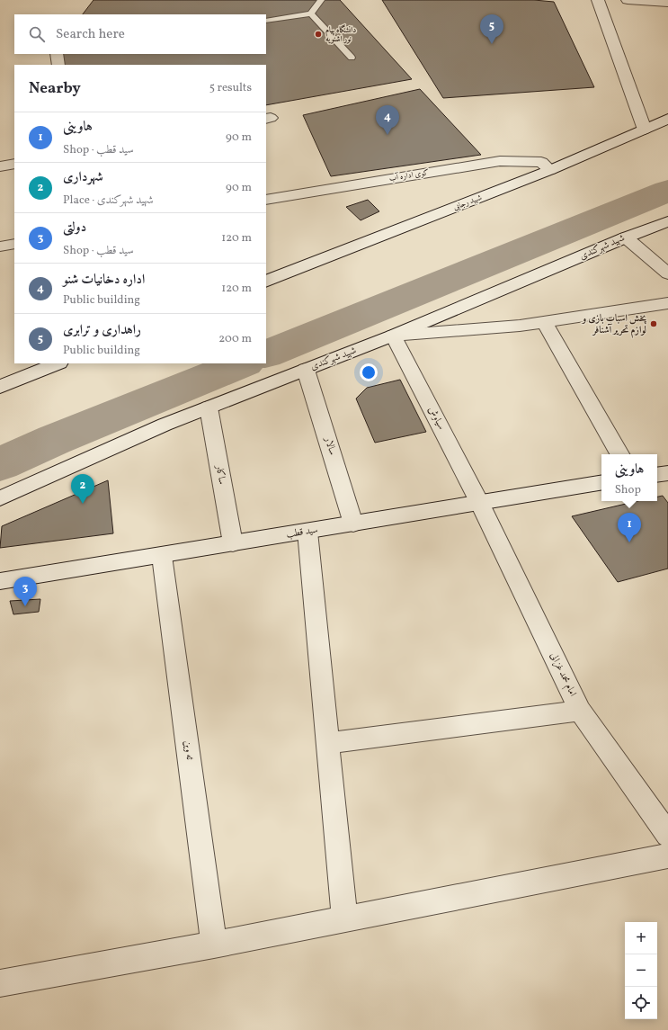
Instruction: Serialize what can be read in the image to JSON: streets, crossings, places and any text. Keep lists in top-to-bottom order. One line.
{"streets":{"street":["کوی اداره آب","شهید رجایی","شهید شهرکندی","سیاوش","سالار","ساکار","سید قطب","امام محمد غزالی","ئه وین"]},"crossings":[["کوی اداره آب","شهید رجایی"],["شهید شهرکندی","سیاوش"],["شهید شهرکندی","سالار"],["شهید شهرکندی","ساکار"],["سیاوش","سید قطب"],["سیاوش","امام محمد غزالی"],["سالار","سید قطب"],["ساکار","سید قطب"],["سید قطب","امام محمد غزالی"],["سید قطب","ئه وین"]],"places":["دانشگاه پیام نور اشنویه","پخش اسباب بازی و لوازم تحریر آشنافر"],"page":{"pins":["5","4","2","1","3"],"search":"Search here","heading":["Nearby","5 results"],"list":[{"mark":"1","name":"هاوینی","note":"Shop · سید قطب","value":"90 m"},{"mark":"2","name":"شهرداری","note":"Place · شهید شهرکندی","value":"90 m"},{"mark":"3","name":"دولتی","note":"Shop · سید قطب","value":"120 m"},{"mark":"4","name":"اداره دخانیات شنو","note":"Public building","value":"120 m"},{"mark":"5","name":"راهداری و ترابری","note":"Public building","value":"200 m"}],"popup":["هاوینی","Shop"],"map_buttons":["+","−"]}}
